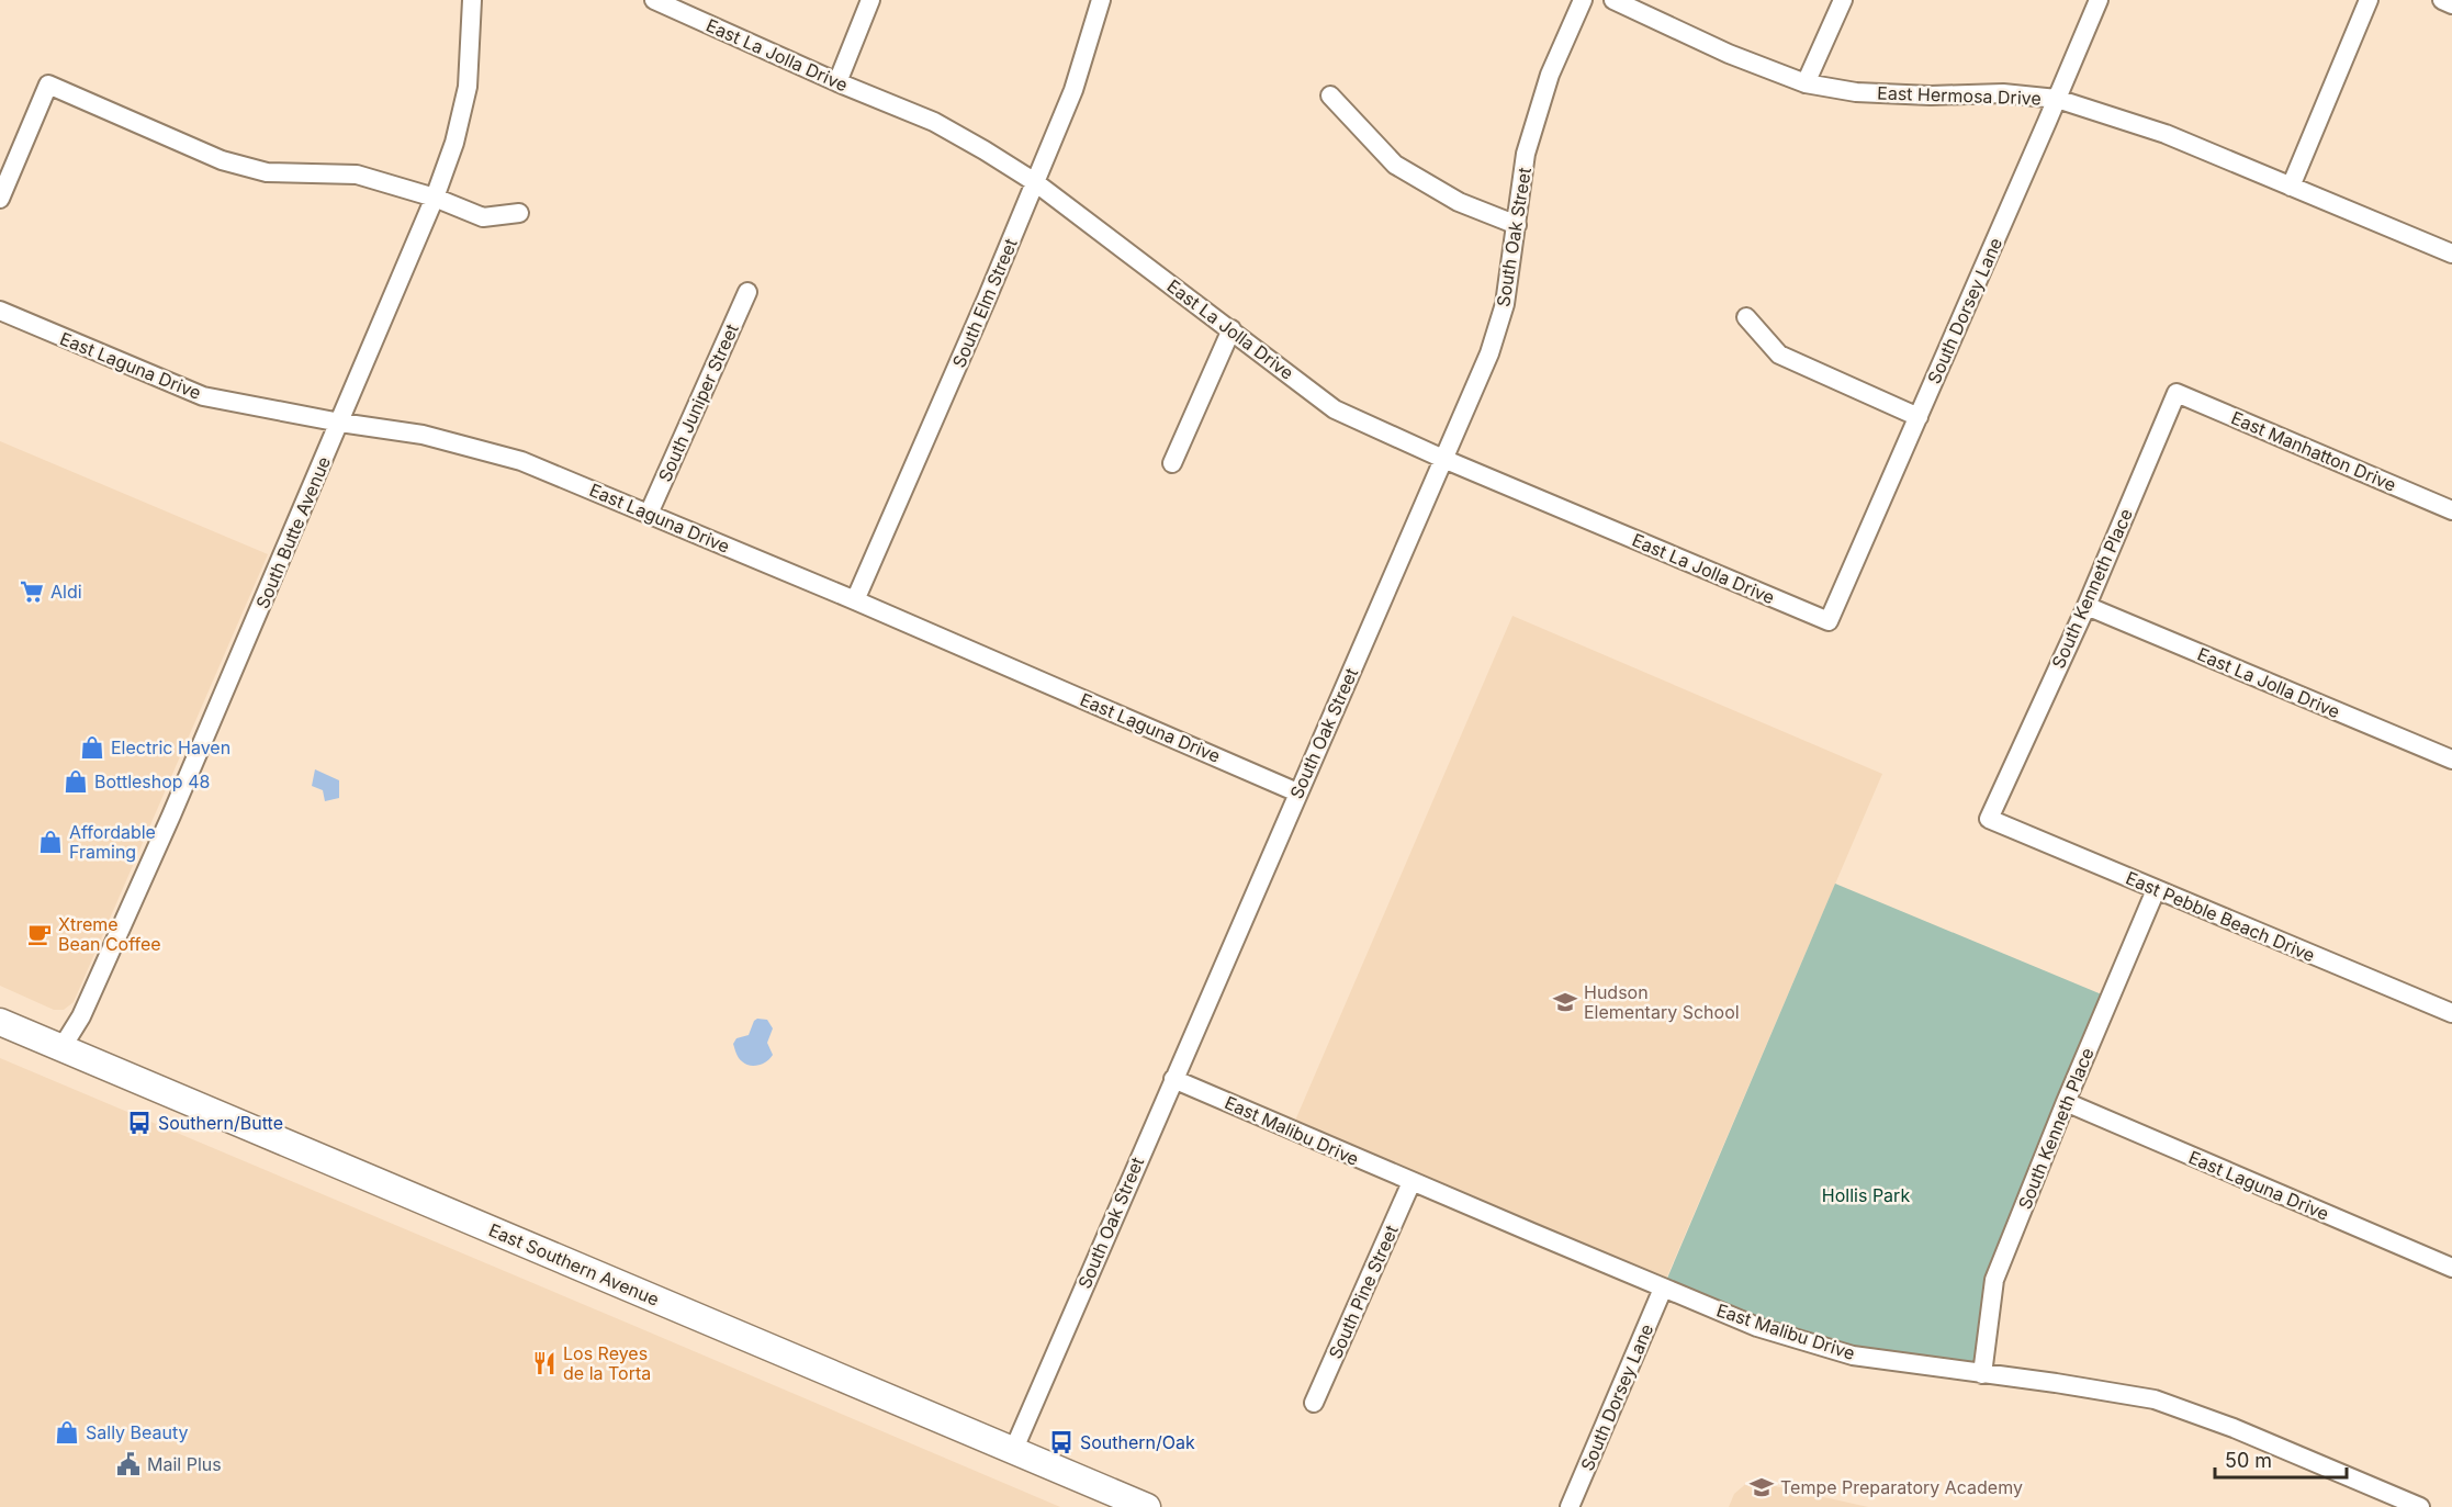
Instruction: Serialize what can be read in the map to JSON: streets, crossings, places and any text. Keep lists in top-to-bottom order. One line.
{"streets":{"main road":["East Southern Avenue"],"street":["East La Jolla Drive","East Hermosa Drive","South Oak Street","South Elm Street","South Dorsey Lane","East Laguna Drive","South Juniper Street","East Manhatton Drive","South Butte Avenue","South Kenneth Place","East Pebble Beach Drive","East Malibu Drive","South Pine Street"]},"crossings":[["East La Jolla Drive","South Oak Street"],["East La Jolla Drive","South Elm Street"],["East La Jolla Drive","South Dorsey Lane"],["East La Jolla Drive","South Kenneth Place"],["East Hermosa Drive","South Dorsey Lane"],["South Oak Street","East Laguna Drive"],["South Oak Street","East Malibu Drive"],["South Oak Street","East Southern Avenue"],["South Elm Street","East Laguna Drive"],["South Dorsey Lane","East Malibu Drive"],["East Laguna Drive","South Juniper Street"],["East Laguna Drive","South Butte Avenue"],["East Laguna Drive","South Kenneth Place"],["East Manhatton Drive","South Kenneth Place"],["South Butte Avenue","East Southern Avenue"],["South Kenneth Place","East Pebble Beach Drive"],["South Kenneth Place","East Malibu Drive"],["East Malibu Drive","South Pine Street"]],"parks":["Hollis Park"],"places":{"supermarket":["Aldi"],"shop":["Electric Haven","Bottleshop 48","Affordable Framing","Sally Beauty"],"cafe":["Xtreme Bean Coffee"],"school or university":["Hudson Elementary School","Tempe Preparatory Academy"],"bus stop":["Southern/Butte","Southern/Oak"],"restaurant":["Los Reyes de la Torta"],"public building":["Mail Plus"]},"scale_bar":"50 m"}
